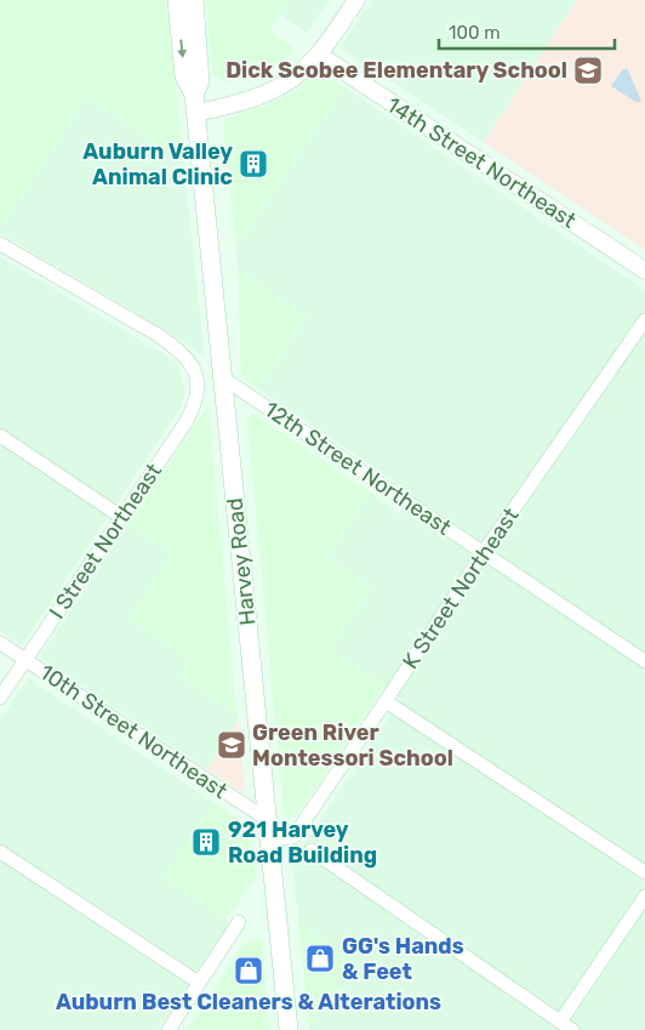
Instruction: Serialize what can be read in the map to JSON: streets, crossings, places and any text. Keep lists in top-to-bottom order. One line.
{"streets":{"main road":["Harvey Road"],"street":["14th Street Northeast","12th Street Northeast","I Street Northeast","K Street Northeast","10th Street Northeast"]},"crossings":[["12th Street Northeast","Harvey Road"],["12th Street Northeast","K Street Northeast"],["I Street Northeast","10th Street Northeast"],["Harvey Road","K Street Northeast"],["Harvey Road","10th Street Northeast"]],"places":{"school or university":["Dick Scobee Elementary School","Green River Montessori School"],"building":["Auburn Valley Animal Clinic","921 Harvey Road Building"],"shop":["GG's Hands & Feet","Auburn Best Cleaners & Alterations"]},"scale_bar":"100 m"}
